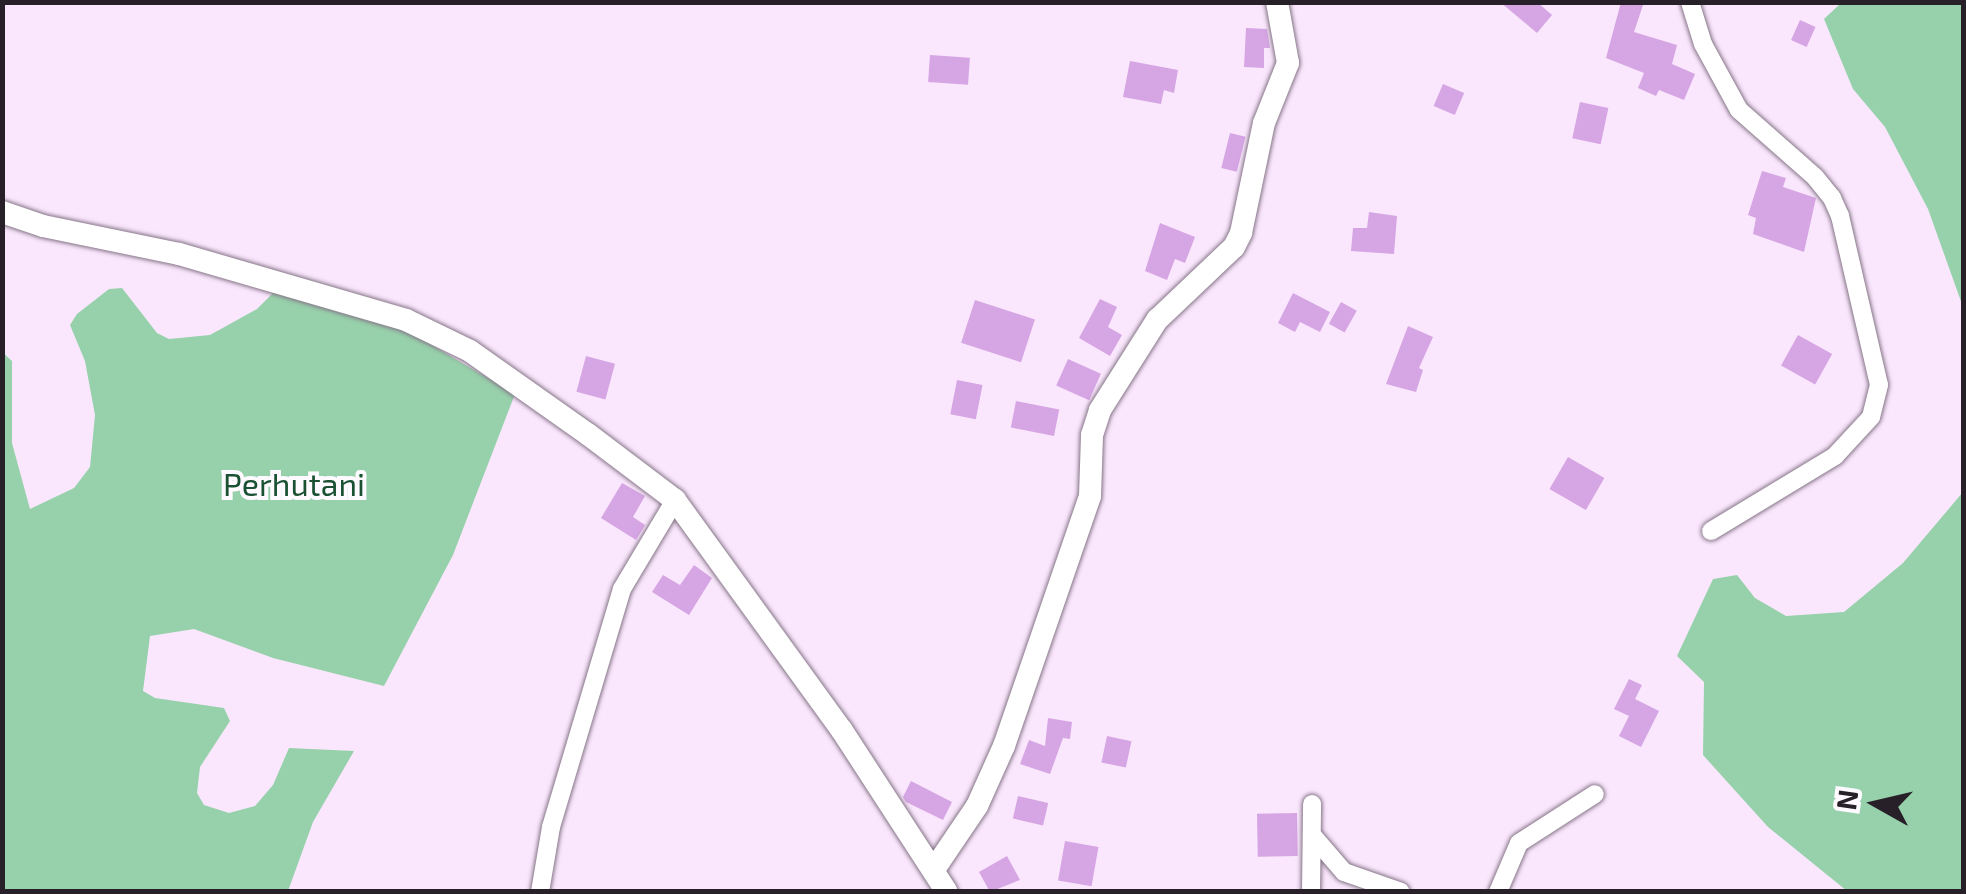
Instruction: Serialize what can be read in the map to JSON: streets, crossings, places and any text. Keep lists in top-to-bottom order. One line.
{"parks":["Perhutani"],"north":"left"}
